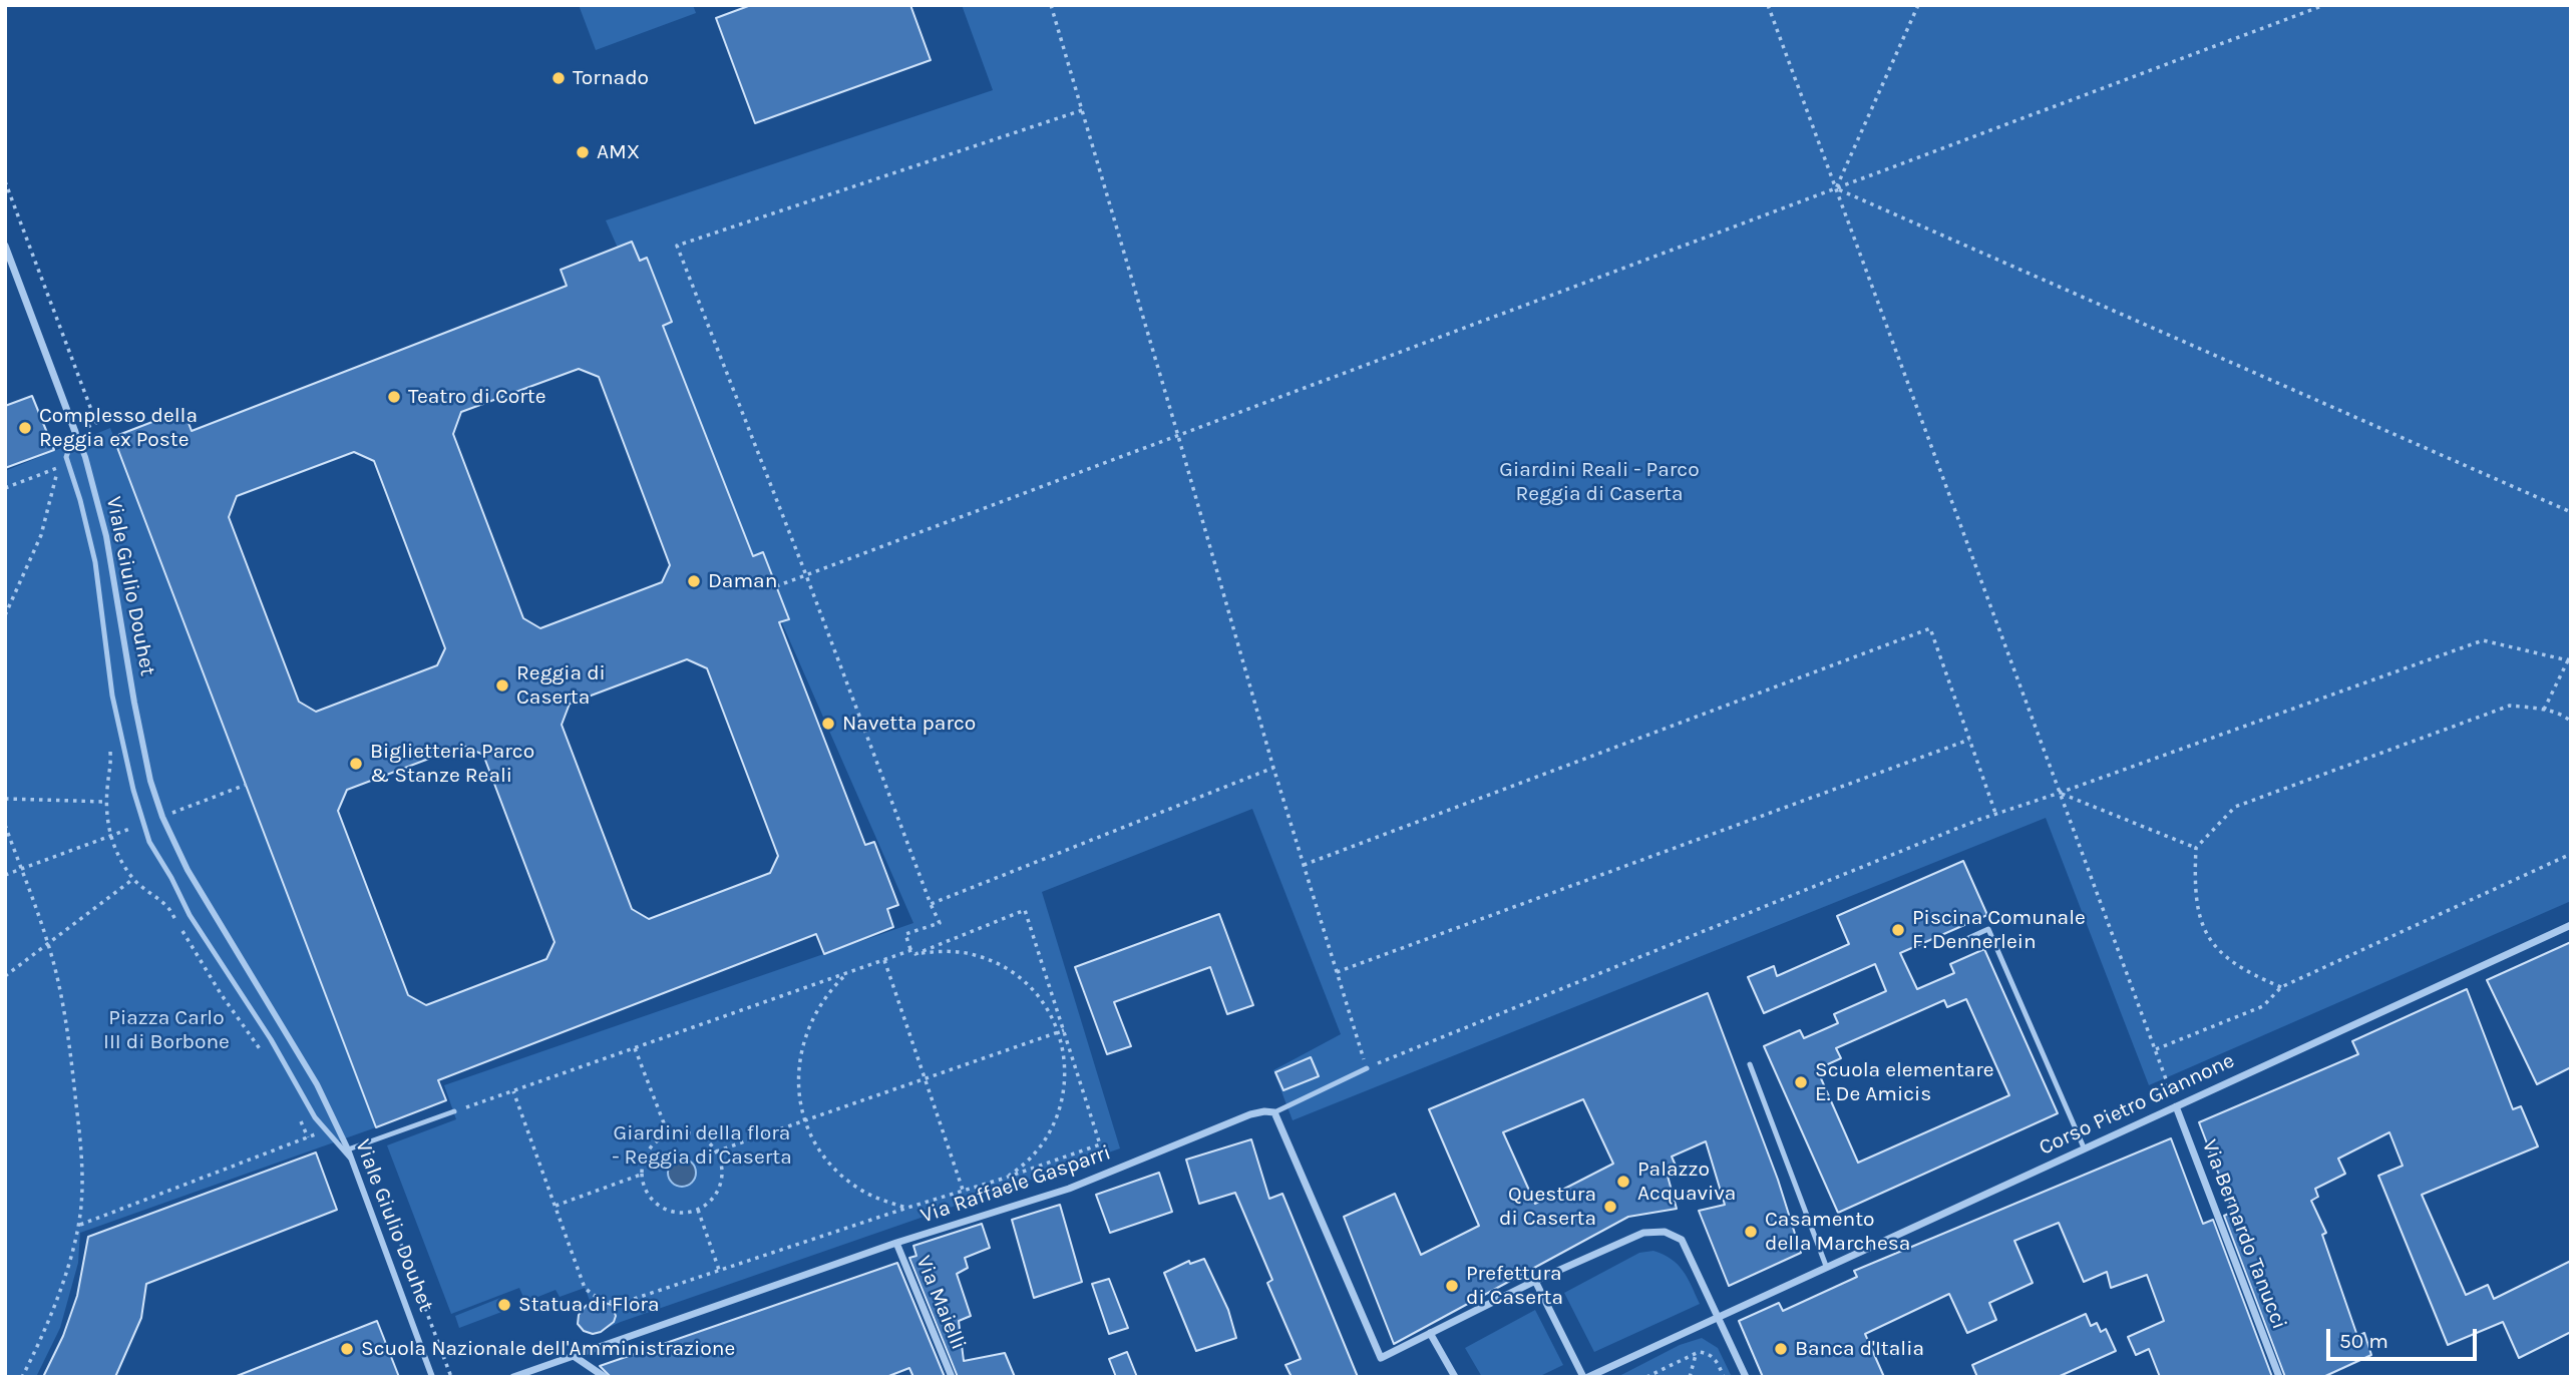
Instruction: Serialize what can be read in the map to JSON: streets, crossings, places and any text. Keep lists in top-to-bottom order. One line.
{"streets":{"street":["Viale Giulio Douhet","Corso Pietro Giannone","Via Raffaele Gasparri","Via Bernardo Tanucci","Via Maielli"]},"crossings":[["Corso Pietro Giannone","Via Bernardo Tanucci"],["Via Raffaele Gasparri","Via Maielli"]],"parks":["Giardini Reali - Parco Reggia di Caserta","Piazza Carlo III di Borbone","Giardini della flora - Reggia di Caserta"],"places":["Tornado","AMX","Teatro di Corte","Complesso della Reggia ex Poste","Daman","Reggia di Caserta","Navetta parco","Biglietteria Parco & Stanze Reali","Piscina Comunale F. Dennerlein","Scuola elementare E. De Amicis","Palazzo Acquaviva","Questura di Caserta","Casamento della Marchesa","Prefettura di Caserta","Statua di Flora","Scuola Nazionale dell'Amministrazione","Banca d'Italia"],"scale_bar":"50 m"}
